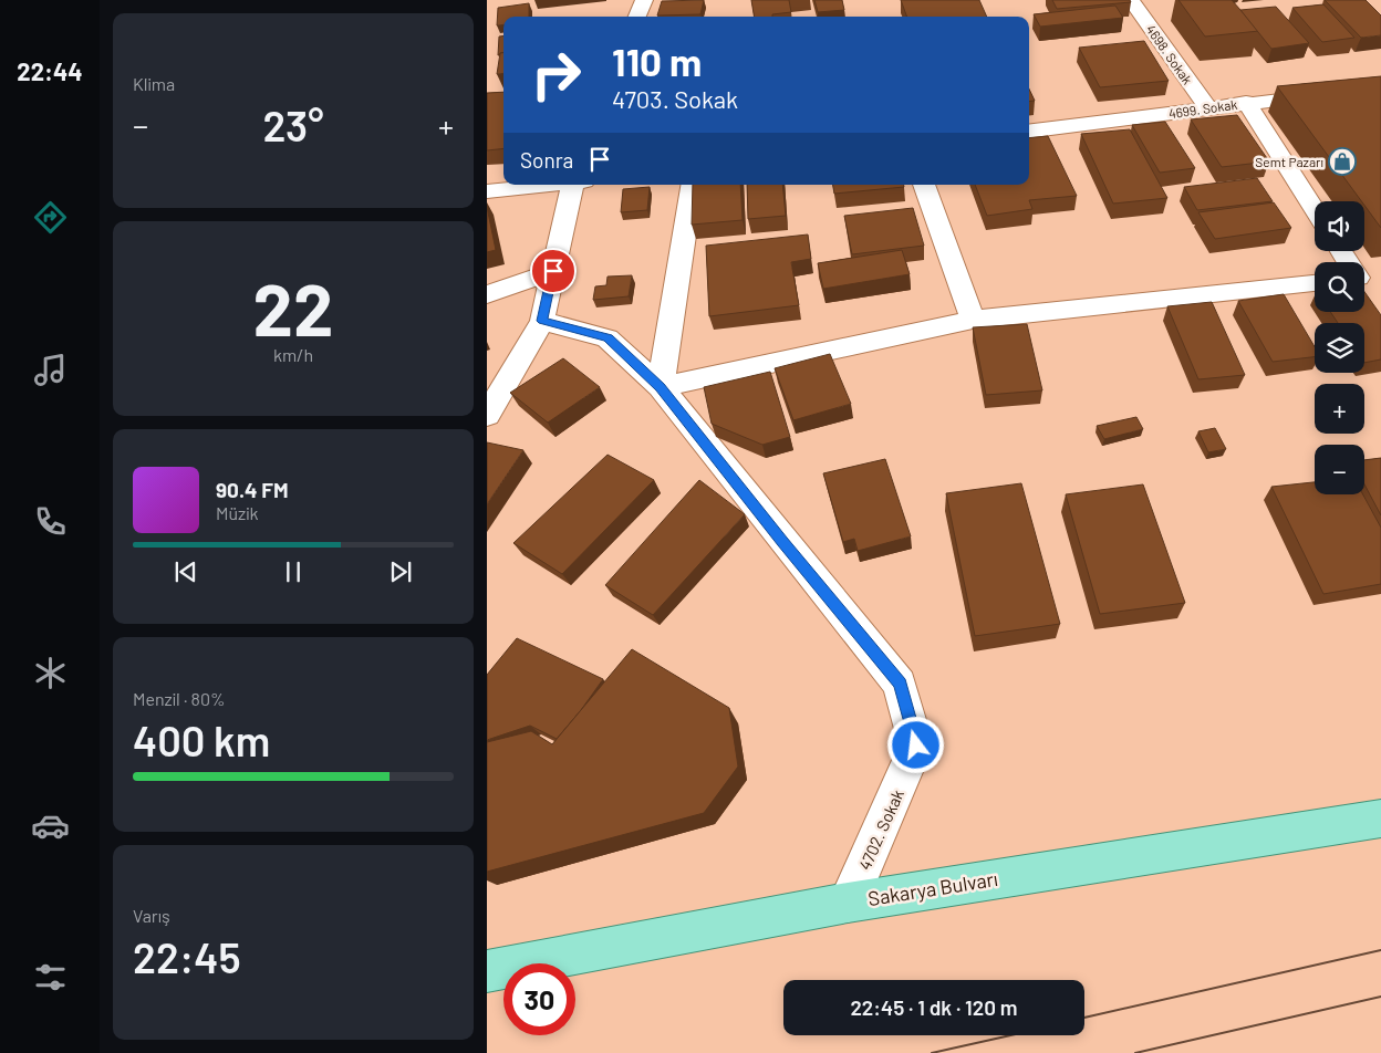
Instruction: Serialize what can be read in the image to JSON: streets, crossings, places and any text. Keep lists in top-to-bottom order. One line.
{"streets":{"main road":["Sakarya Bulvarı"],"street":["4698. Sokak","4699. Sokak","4702. Sokak"]},"crossings":[["4698. Sokak","4699. Sokak"],["4702. Sokak","Sakarya Bulvarı"]],"places":{"shop":["Semt Pazarı"]},"page":{"tabs":"22:44","tile":["Klima",["22","km/h"],["Menzil · 80%","400 km"],["Varış","22:45"]],"turn":["110 m","4703. Sokak"],"heat":["−","23°","+"],"then":"Sonra","map_buttons":["+","−"],"song":["90.4 FM","Müzik"],"limit":"30","trip":"22:45 · 1 dk · 120 m"}}
